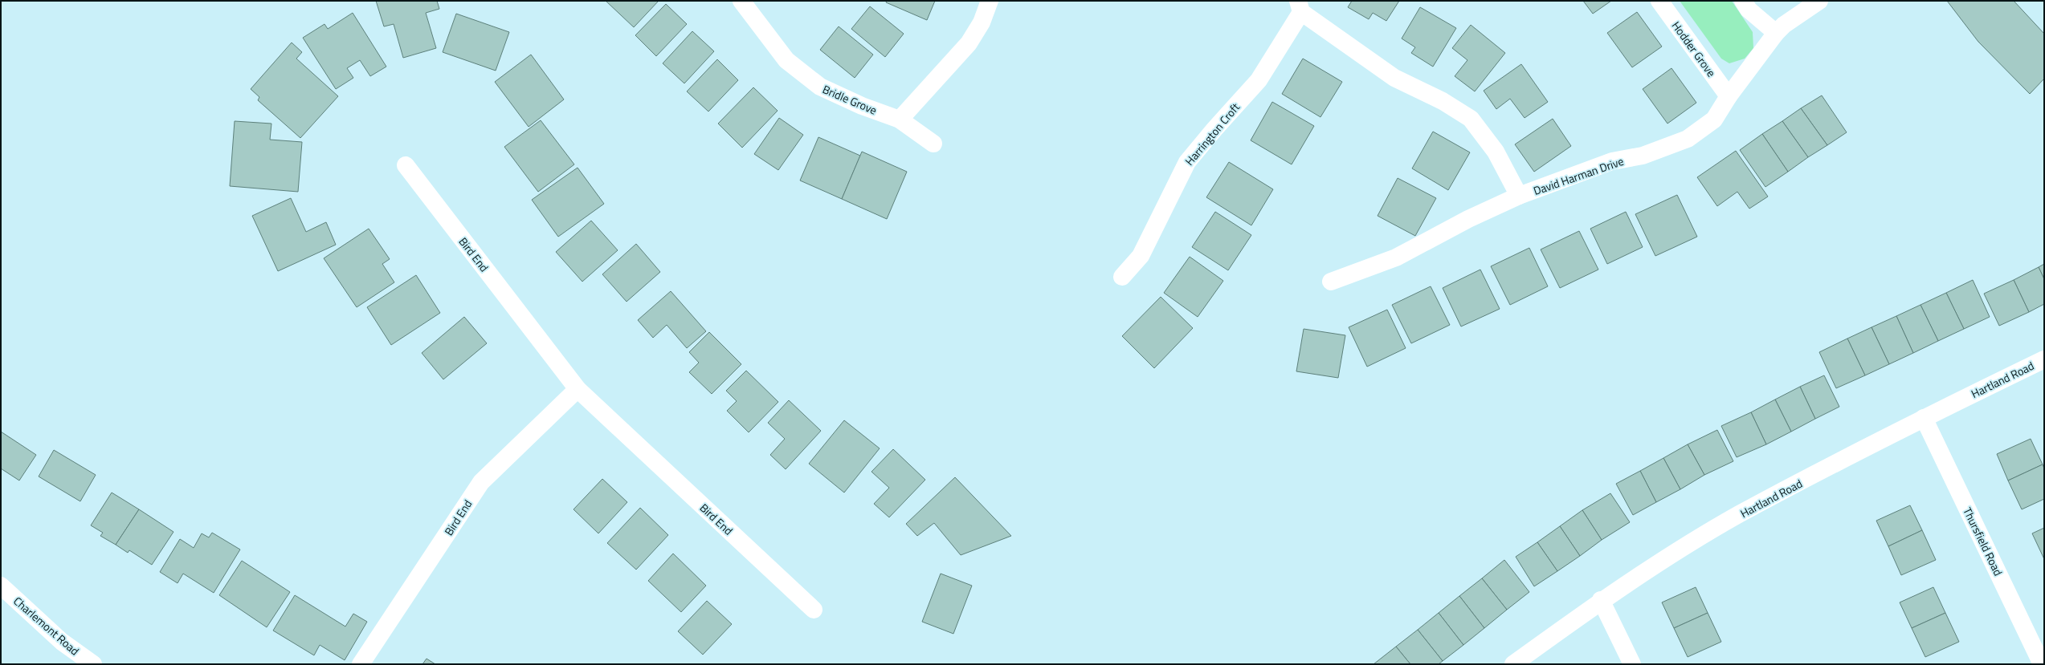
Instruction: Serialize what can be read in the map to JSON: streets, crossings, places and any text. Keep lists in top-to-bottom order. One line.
{"streets":{"street":["Hodder Grove","Bridle Grove","Harrington Croft","David Harman Drive","Bird End","Hartland Road","Thursfield Road","Charlemont Road"]},"crossings":[["Hodder Grove","David Harman Drive"],["Harrington Croft","David Harman Drive"],["Hartland Road","Thursfield Road"]]}
